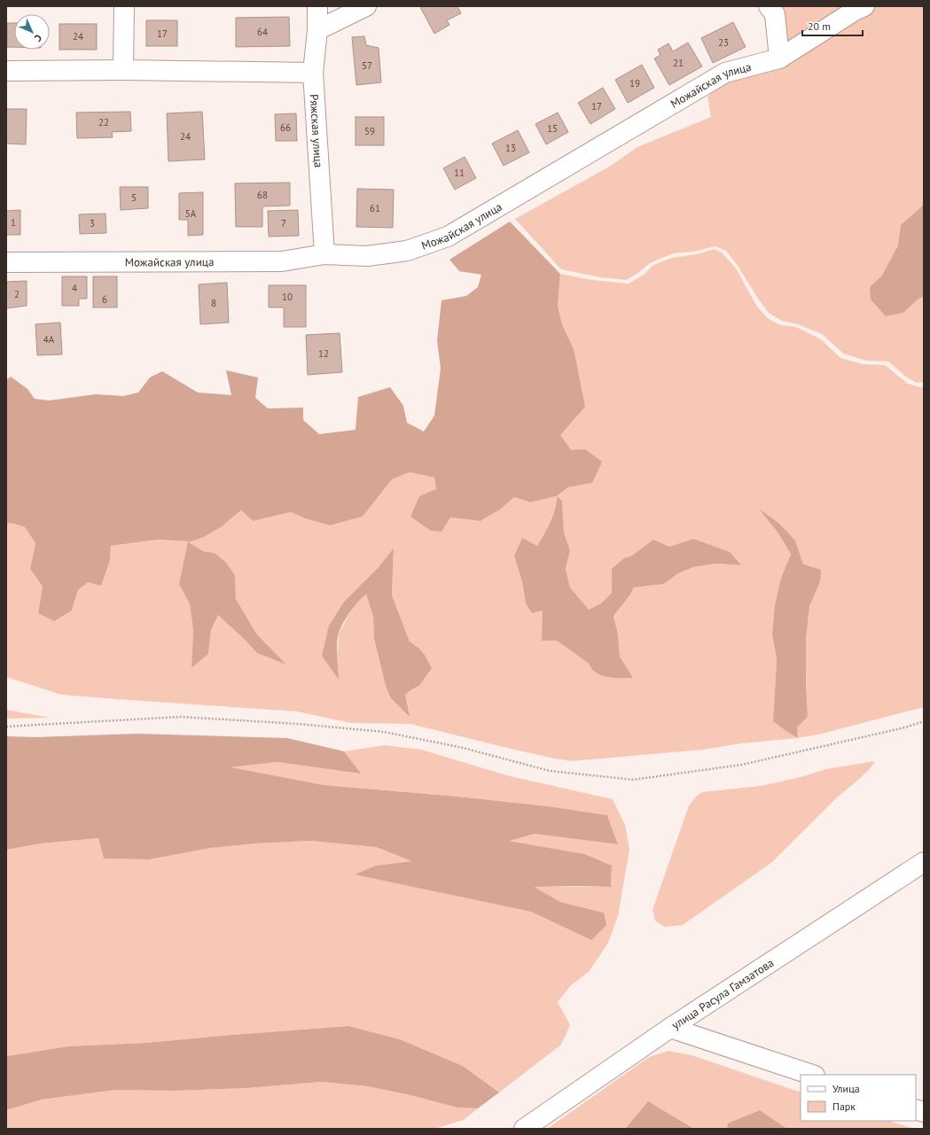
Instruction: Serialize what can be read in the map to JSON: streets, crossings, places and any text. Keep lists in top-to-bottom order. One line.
{"streets":{"street":["Можайская улица","Ряжская улица","улица Расула Гамзатова"]},"crossings":[["Можайская улица","Ряжская улица"]],"house_numbers":["64","17","24","23","21","57","19","17","22","66","15","59","24","13","11","68","5","61","5А","1","3","7","4","2","10","6","8","4А","12"],"legend":["Улица","Парк"],"scale_bar":"20 m","north":"bottom right"}
